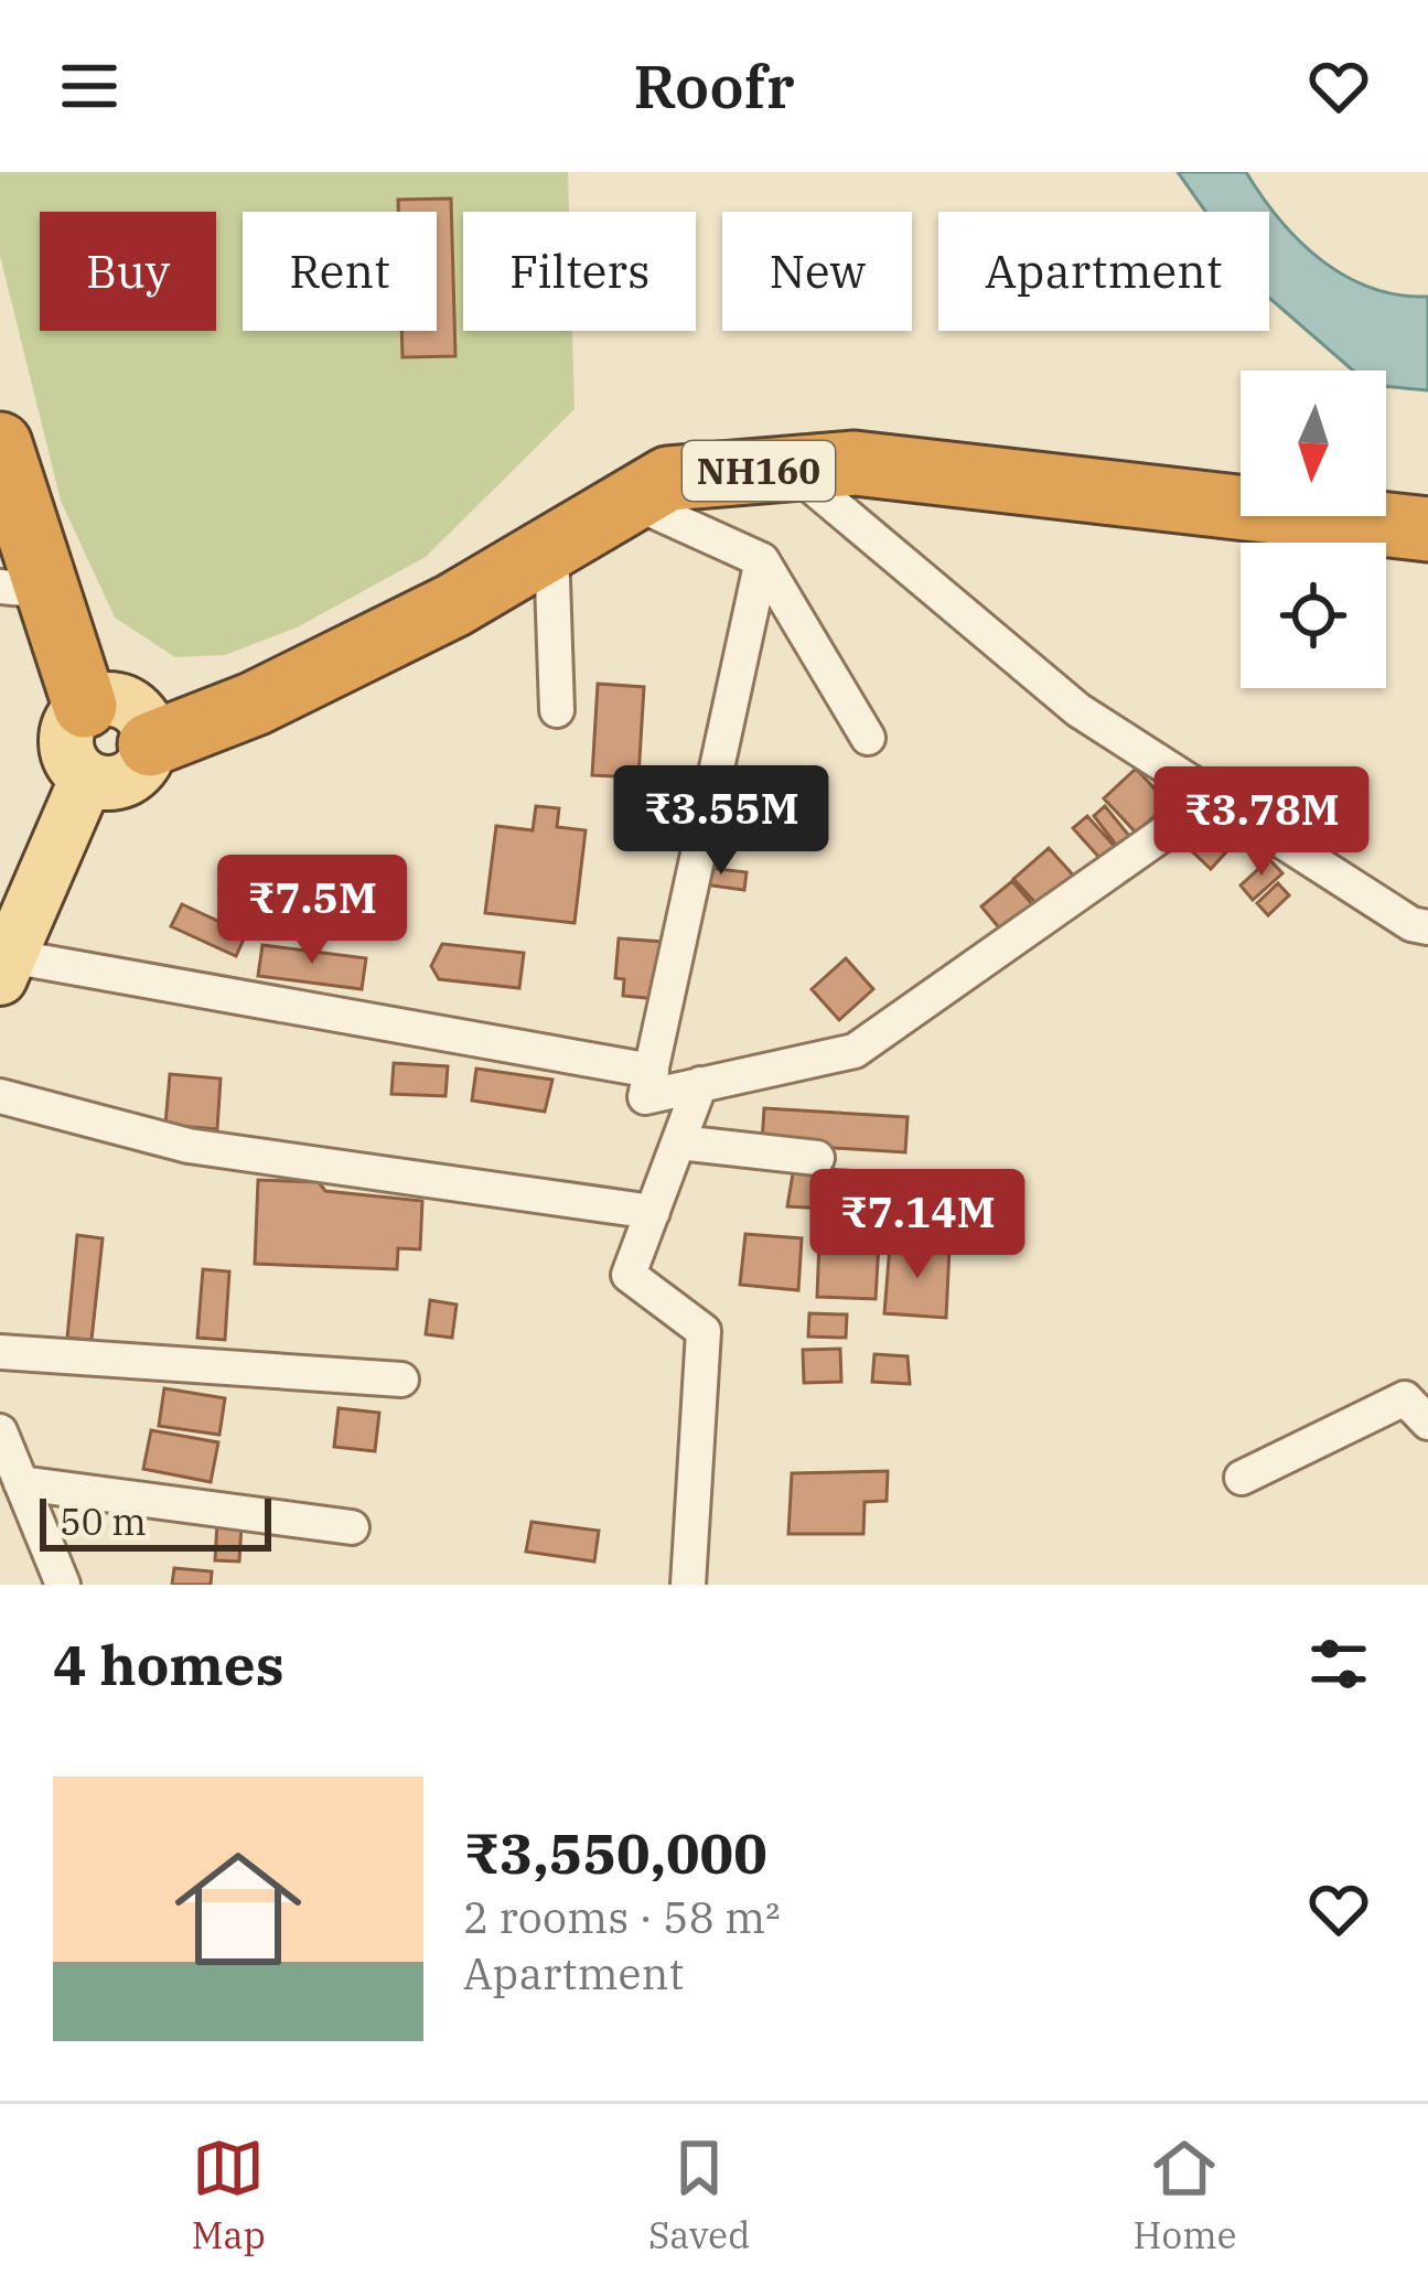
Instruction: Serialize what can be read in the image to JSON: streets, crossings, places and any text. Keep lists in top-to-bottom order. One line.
{"streets":{"highway":["NH160"]},"scale_bar":"50 m","north":"bottom","page":{"header":"Roofr","chip":["Buy","Rent","Filters","New","Apartment"],"price":["₹3.55M","₹3.78M","₹7.5M","₹7.14M"],"scale":"50 m","heading":"4 homes","list":[{"name":"₹3,550,000","note":"2 rooms · 58 m² · Apartment"}],"tabs":["Map","Saved","Home"]}}
